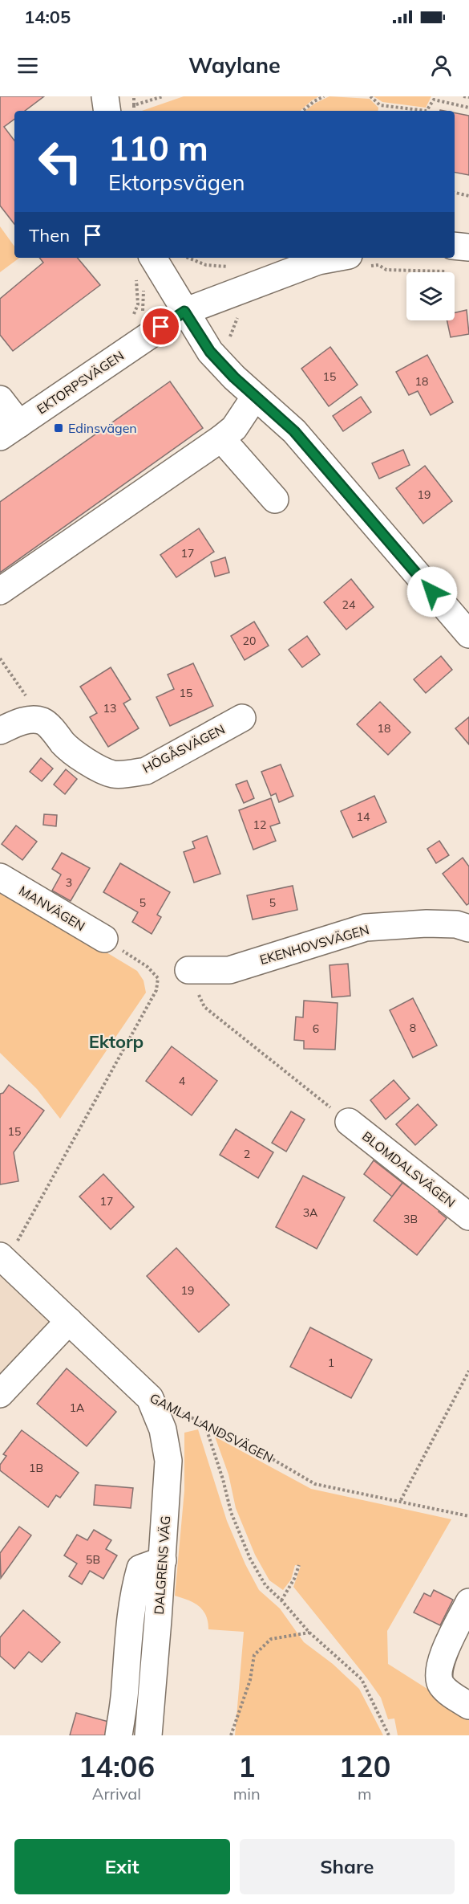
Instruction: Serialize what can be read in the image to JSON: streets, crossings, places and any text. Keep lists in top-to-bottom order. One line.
{"streets":{"street":["EKTORPSVÄGEN","HÖGÅSVÄGEN","MANVÄGEN","EKENHOVSVÄGEN","BLOMDALSVÄGEN","GAMLA LANDSVÄGEN","DALGRENS VÄG"]},"crossings":[["GAMLA LANDSVÄGEN","DALGRENS VÄG"]],"districts":["Ektorp"],"places":{"transit":["Edinsvägen"]},"house_numbers":["15","18","19","17","24","20","15","13","18","14","12","3","5","5","8","6","4","15","2","17","3A","3B","19","1","1A","1B","5B"],"page":{"status":"14:05","header":"Waylane","turn":["110 m","Ektorpsvägen"],"then":"Then","eta":["14:06","Arrival","1","min","120","m"],"buttons":["Exit","Share"]}}
